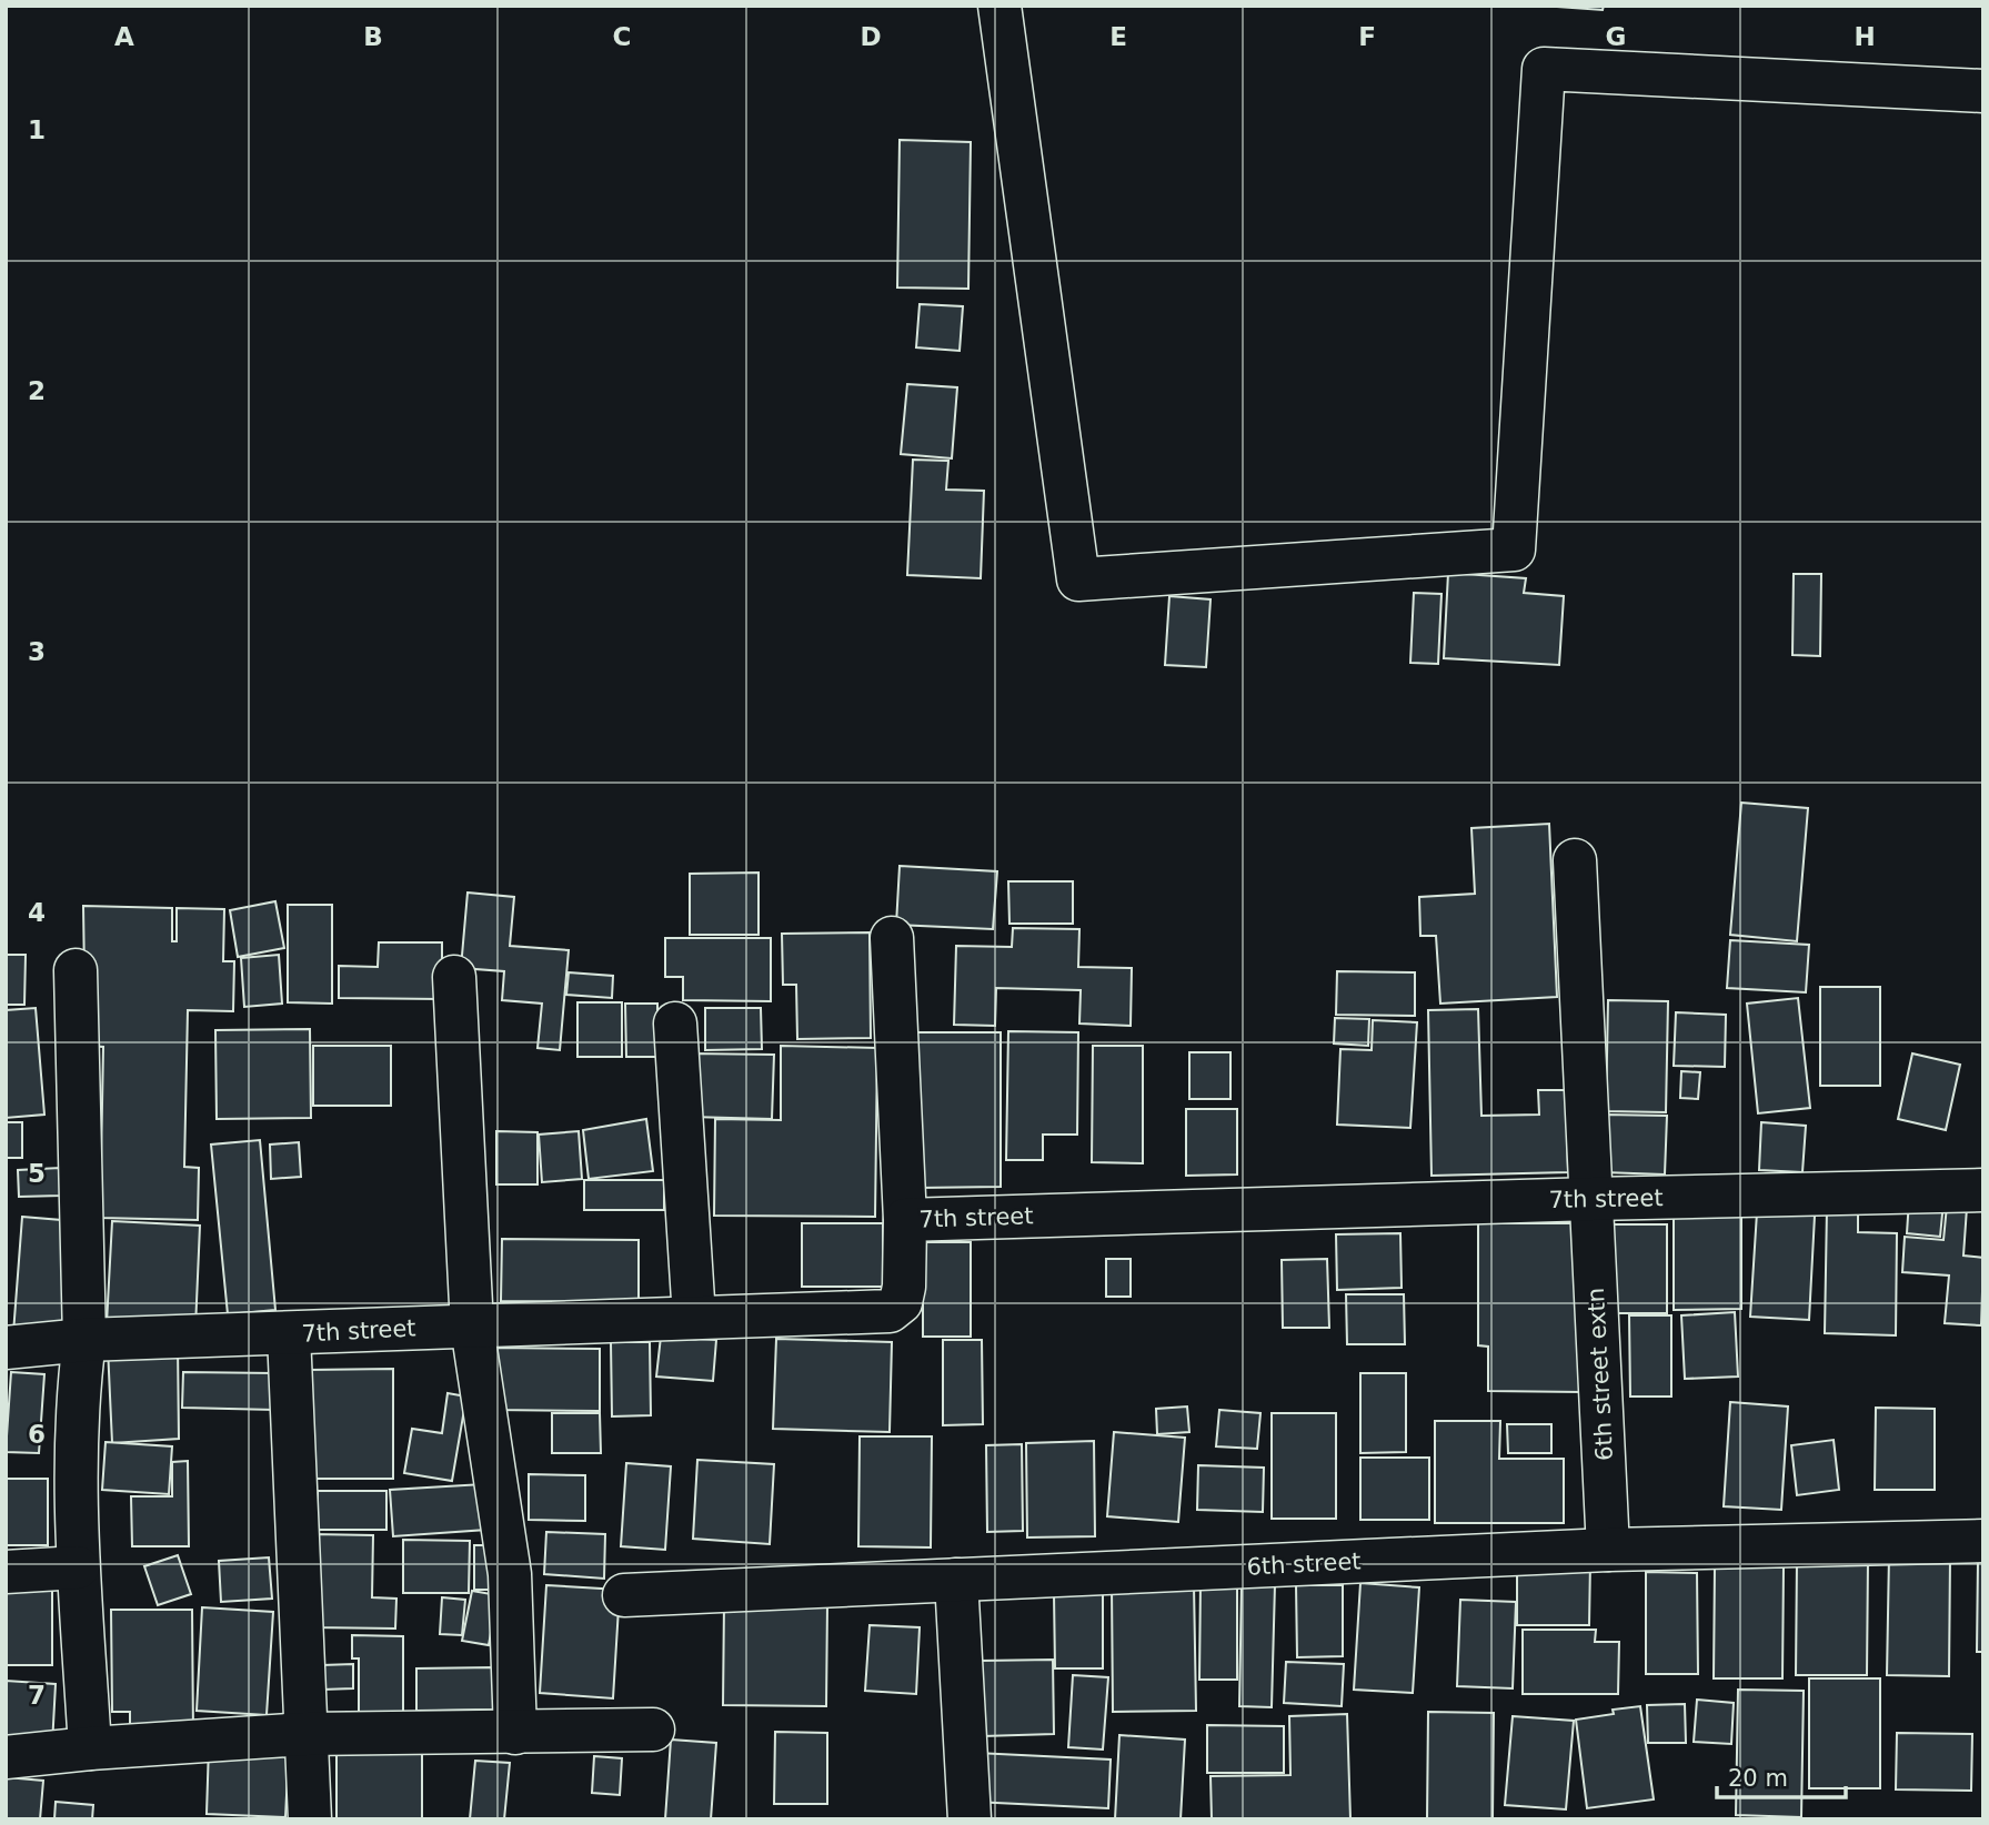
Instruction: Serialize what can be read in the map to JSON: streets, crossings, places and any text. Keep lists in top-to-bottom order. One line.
{"streets":{"street":["7th street","6th street extn","6th street"]},"crossings":[["7th street","6th street extn"],["6th street extn","6th street"]],"scale_bar":"20 m","grid":{"columns":["A","B","C","D","E","F","G","H"],"rows":["1","2","3","4","5","6","7"]}}
